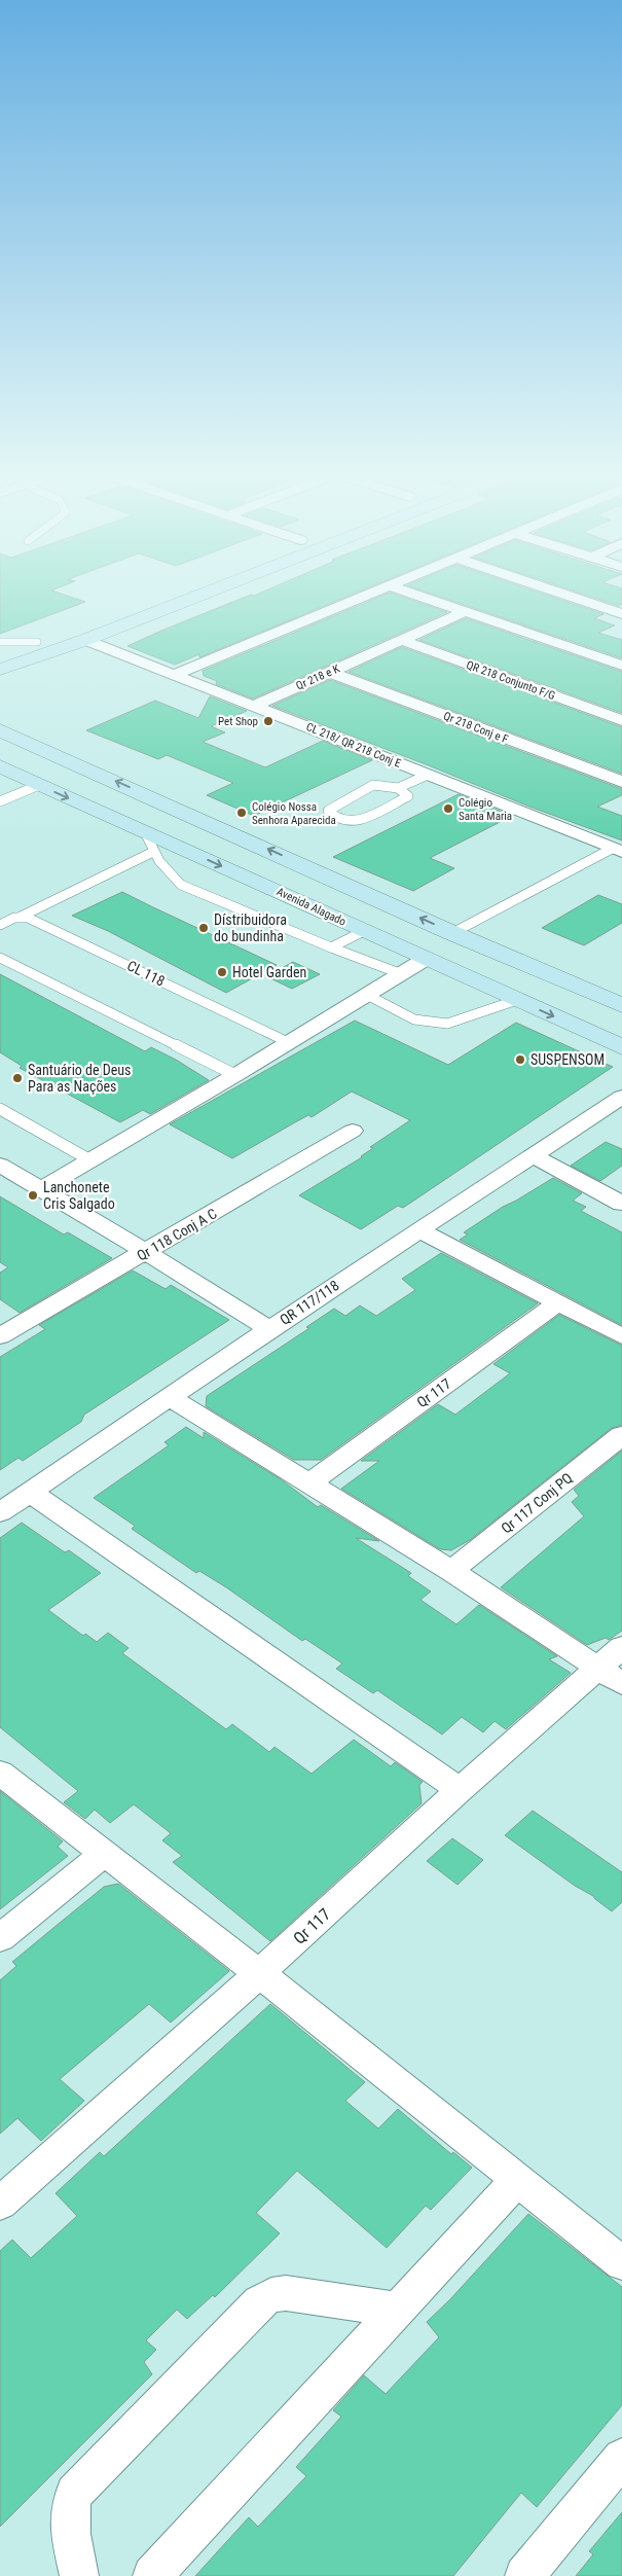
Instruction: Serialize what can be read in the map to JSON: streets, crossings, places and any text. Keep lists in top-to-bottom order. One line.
{"streets":{"main road":["Avenida Alagado"],"street":["Qr 218 e K","QR 218 Conjunto F/G","Qr 218 Conj e F","CL 218/ QR 218 Conj E","Qr 118 Conj A C","QR 117/118","Qr 117","Qr 117 Conj PQ"],"lane":["CL 118"]},"crossings":[["Qr 218 e K","QR 218 Conjunto F/G"],["Qr 218 e K","Qr 218 Conj e F"],["Qr 218 e K","CL 218/ QR 218 Conj E"]],"places":["Pet Shop","Colégio Santa Maria","Colégio Nossa Senhora Aparecida","Dístribuidora do bundinha","Hotel Garden","SUSPENSOM","Santuário de Deus Para as Nações","Lanchonete Cris Salgado"]}
